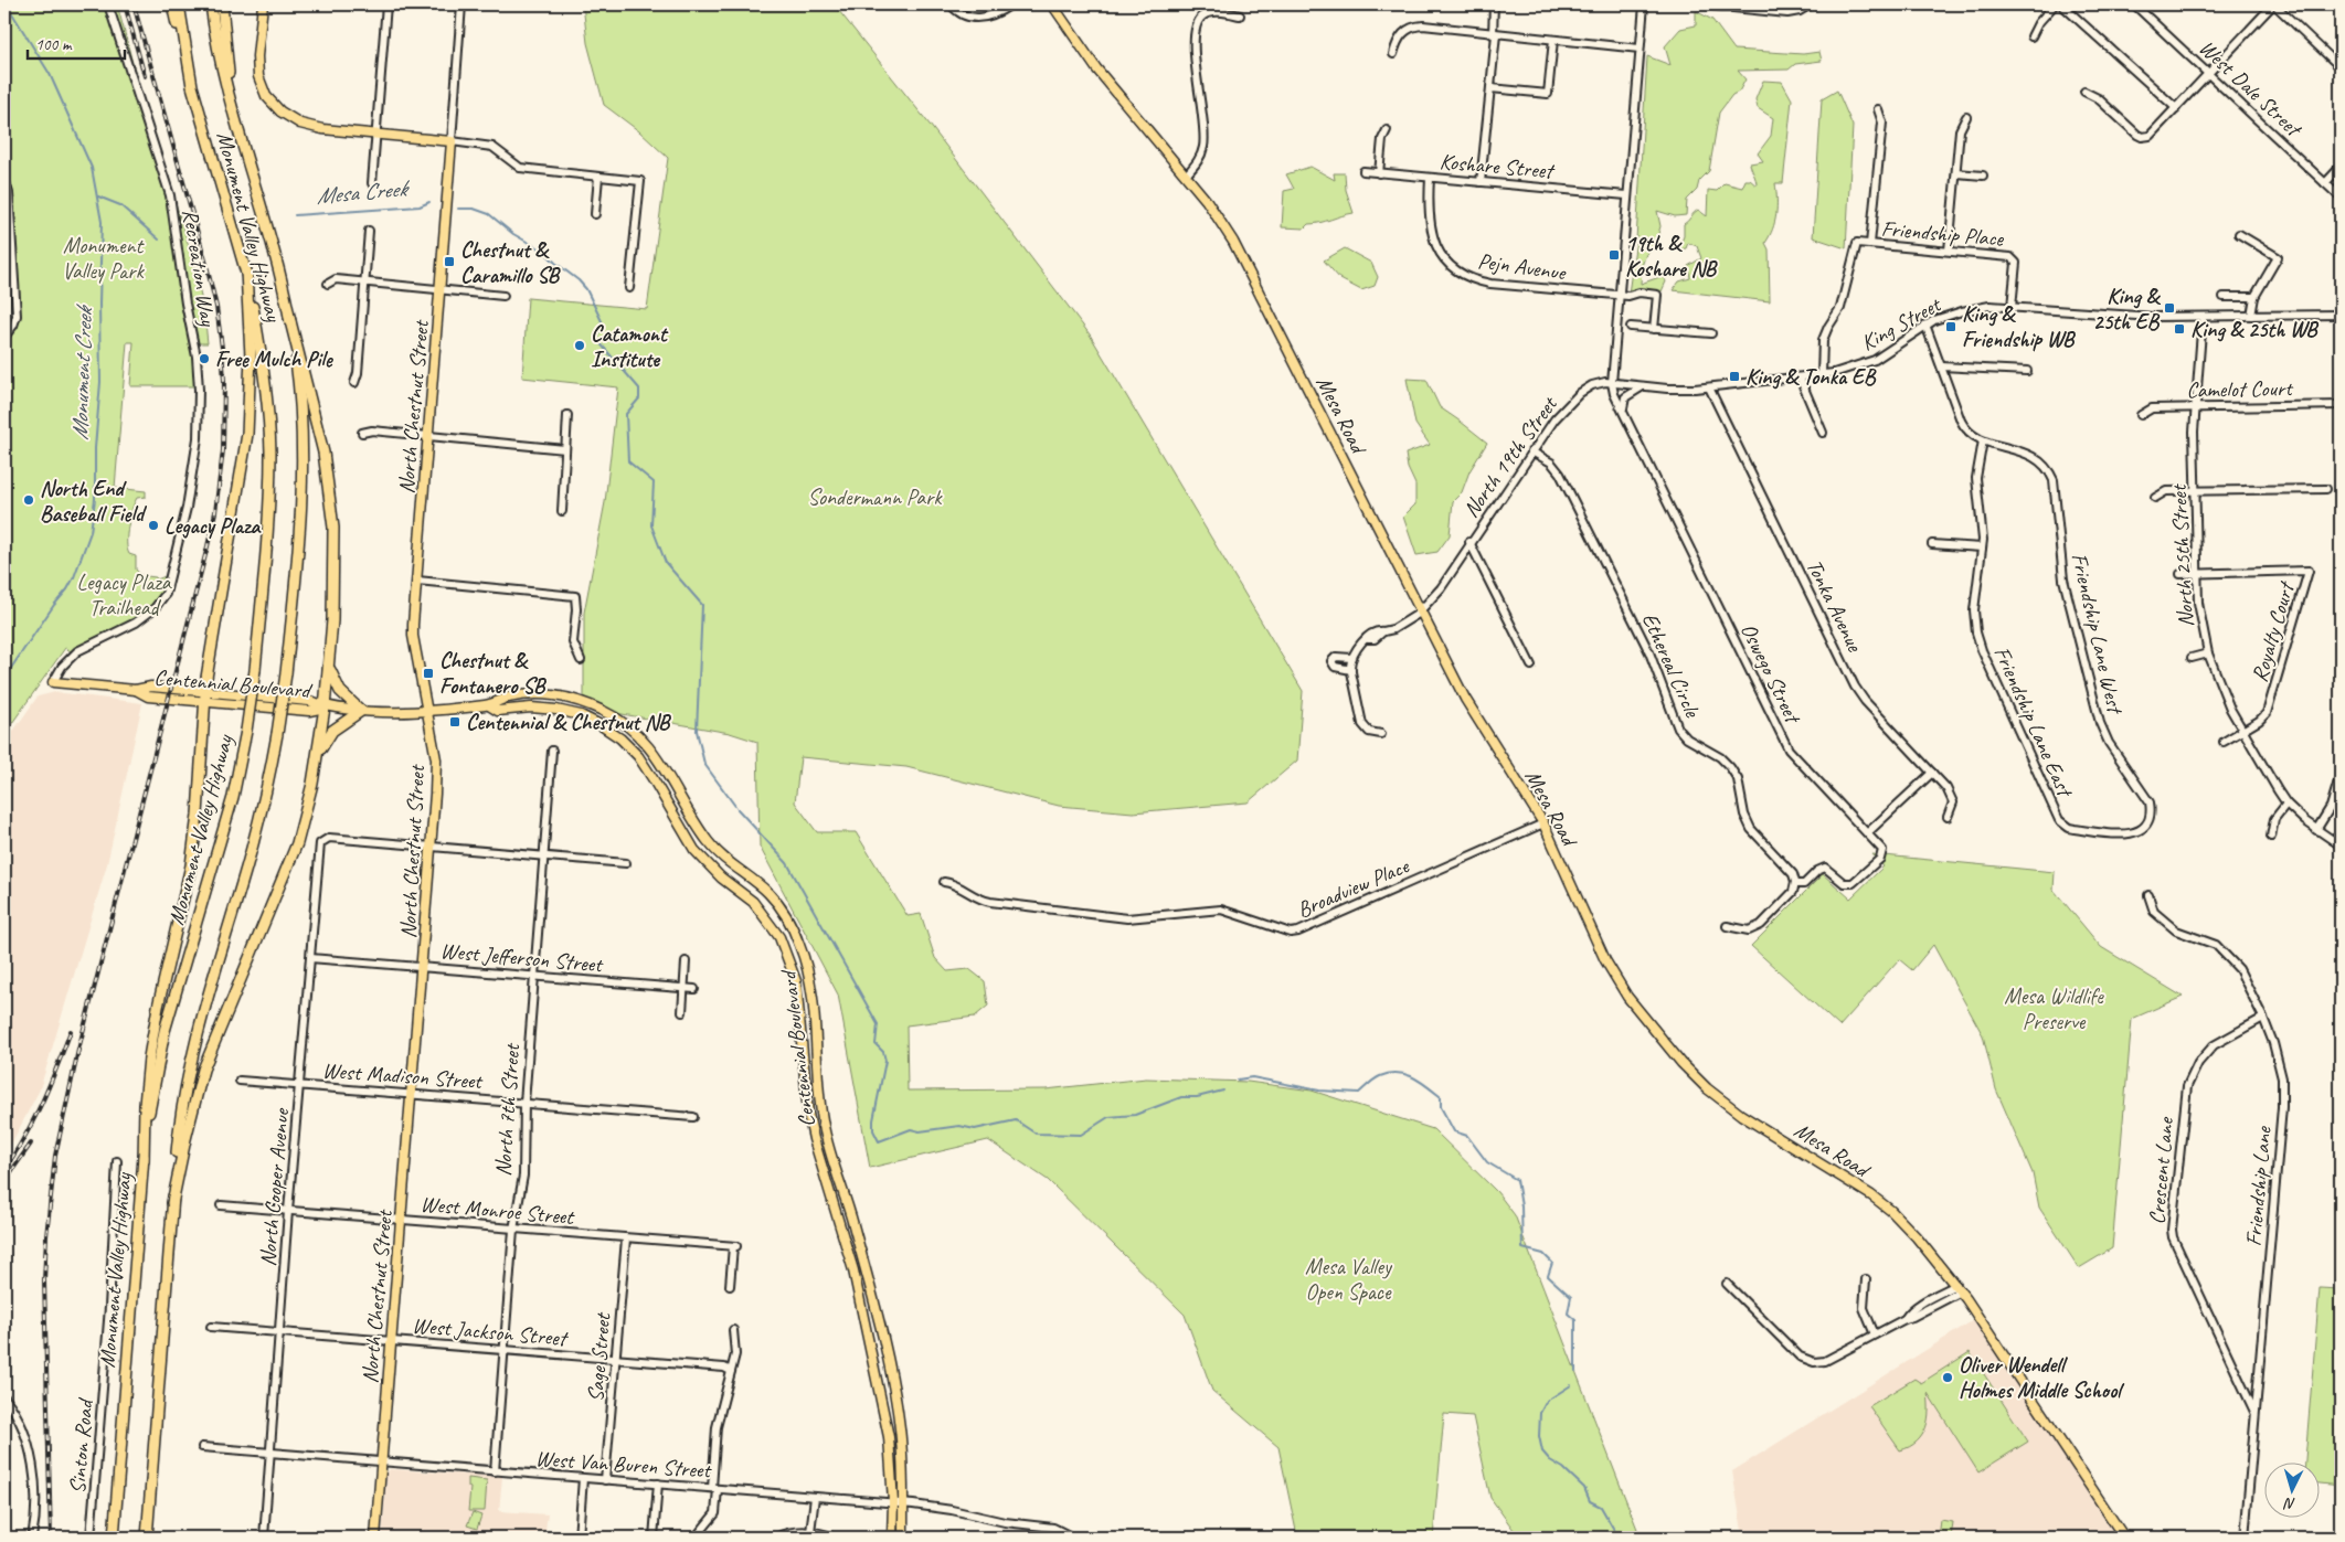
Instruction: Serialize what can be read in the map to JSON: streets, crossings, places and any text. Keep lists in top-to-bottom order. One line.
{"streets":{"highway":["Monument Valley Highway"],"main road":["North Chestnut Street","Mesa Road","Centennial Boulevard"],"street":["West Dale Street","Koshare Street","Friendship Place","Pejn Avenue","Recreation Way","King Street","Camelot Court","North 19th Street","North 25th Street","Tonka Avenue","Friendship Lane West","Royalty Court","Ethereal Circle","Oswego Street","Friendship Lane East","Broadview Place","West Jefferson Street","West Madison Street","North 7th Street","Crescent Lane","Friendship Lane","North Cooper Avenue","West Monroe Street","West Jackson Street","Sage Street","Sinton Road","West Van Buren Street"]},"crossings":[["Koshare Street","Pejn Avenue"],["Friendship Place","King Street"],["Recreation Way","Centennial Boulevard"],["King Street","North 19th Street"],["King Street","North 25th Street"],["King Street","Tonka Avenue"],["King Street","Friendship Lane West"],["King Street","Oswego Street"],["Camelot Court","North 25th Street"],["North Chestnut Street","Centennial Boulevard"],["North Chestnut Street","West Jefferson Street"],["North Chestnut Street","West Madison Street"],["North Chestnut Street","North Cooper Avenue"],["North Chestnut Street","West Monroe Street"],["North Chestnut Street","West Jackson Street"],["North Chestnut Street","West Van Buren Street"],["Mesa Road","North 19th Street"],["Mesa Road","Broadview Place"],["North 19th Street","Ethereal Circle"],["North 19th Street","Oswego Street"],["North 25th Street","Royalty Court"],["Friendship Lane West","Friendship Lane East"],["Ethereal Circle","Oswego Street"],["Centennial Boulevard","West Van Buren Street"],["West Jefferson Street","North 7th Street"],["West Jefferson Street","North Cooper Avenue"],["West Madison Street","North 7th Street"],["West Madison Street","North Cooper Avenue"],["North 7th Street","West Monroe Street"],["North 7th Street","West Jackson Street"],["North 7th Street","West Van Buren Street"],["Crescent Lane","Friendship Lane"],["North Cooper Avenue","West Monroe Street"],["North Cooper Avenue","West Jackson Street"],["North Cooper Avenue","West Van Buren Street"],["West Monroe Street","Sage Street"],["West Jackson Street","Sage Street"],["Sage Street","West Van Buren Street"]],"water":["Mesa Creek","Monument Creek"],"parks":["Monument Valley Park","Sondermann Park","Legacy Plaza Trailhead","Mesa Wildlife Preserve","Mesa Valley Open Space"],"places":{"transit":["19th & Koshare NB","Chestnut & Caramillo SB","King & 25th EB","King & Friendship WB","King & 25th WB","King & Tonka EB","Chestnut & Fontanero SB","Centennial & Chestnut NB"],"other":["Catamont Institute","Free Mulch Pile","North End Baseball Field","Legacy Plaza","Oliver Wendell Holmes Middle School"]},"scale_bar":"100 m","north":"bottom"}
